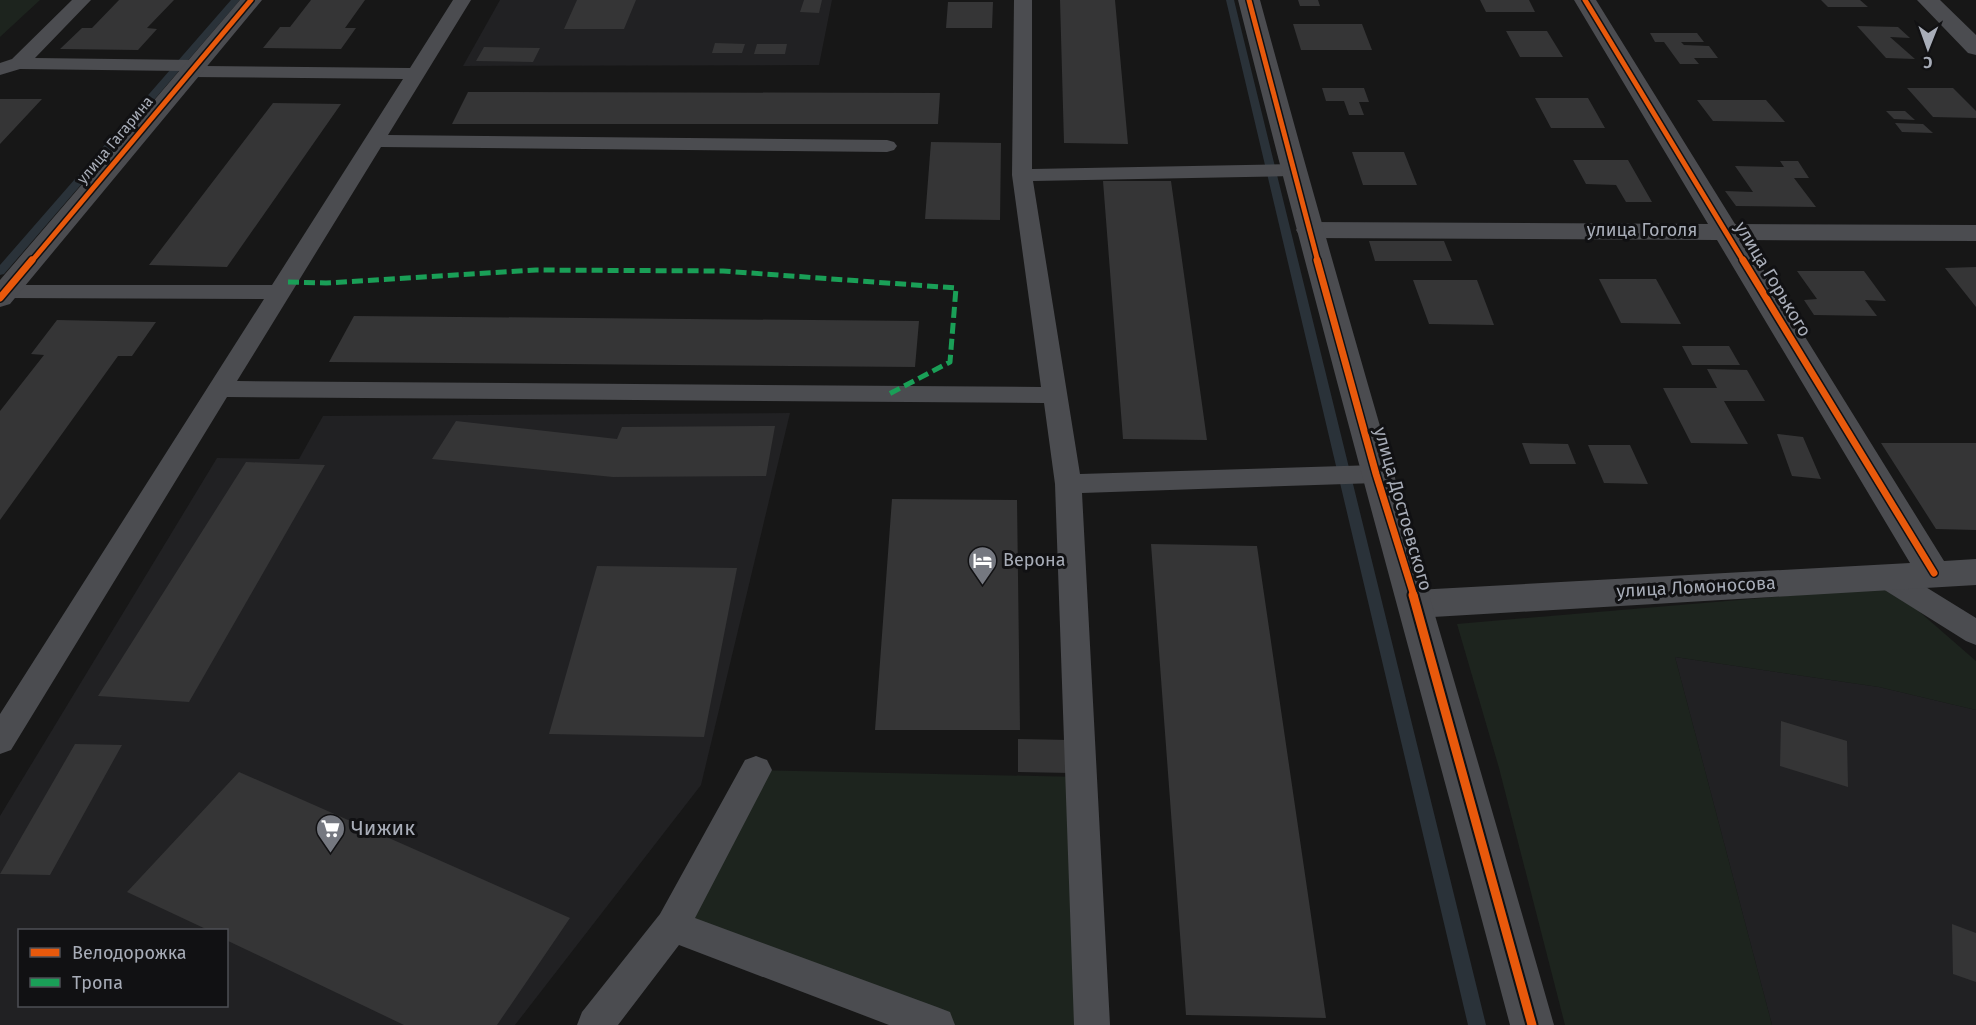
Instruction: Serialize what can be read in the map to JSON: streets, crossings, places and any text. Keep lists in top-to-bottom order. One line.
{"streets":{"street":["улица Гагарина","улица Гоголя","улица Горького","улица Достоевского","улица Ломоносова"]},"crossings":[["улица Гоголя","улица Горького"],["улица Гоголя","улица Достоевского"],["улица Горького","улица Ломоносова"],["улица Достоевского","улица Ломоносова"]],"places":{"hotel":["Верона"],"supermarket":["Чижик"]},"legend":["Велодорожка","Тропа"],"north":"bottom"}
